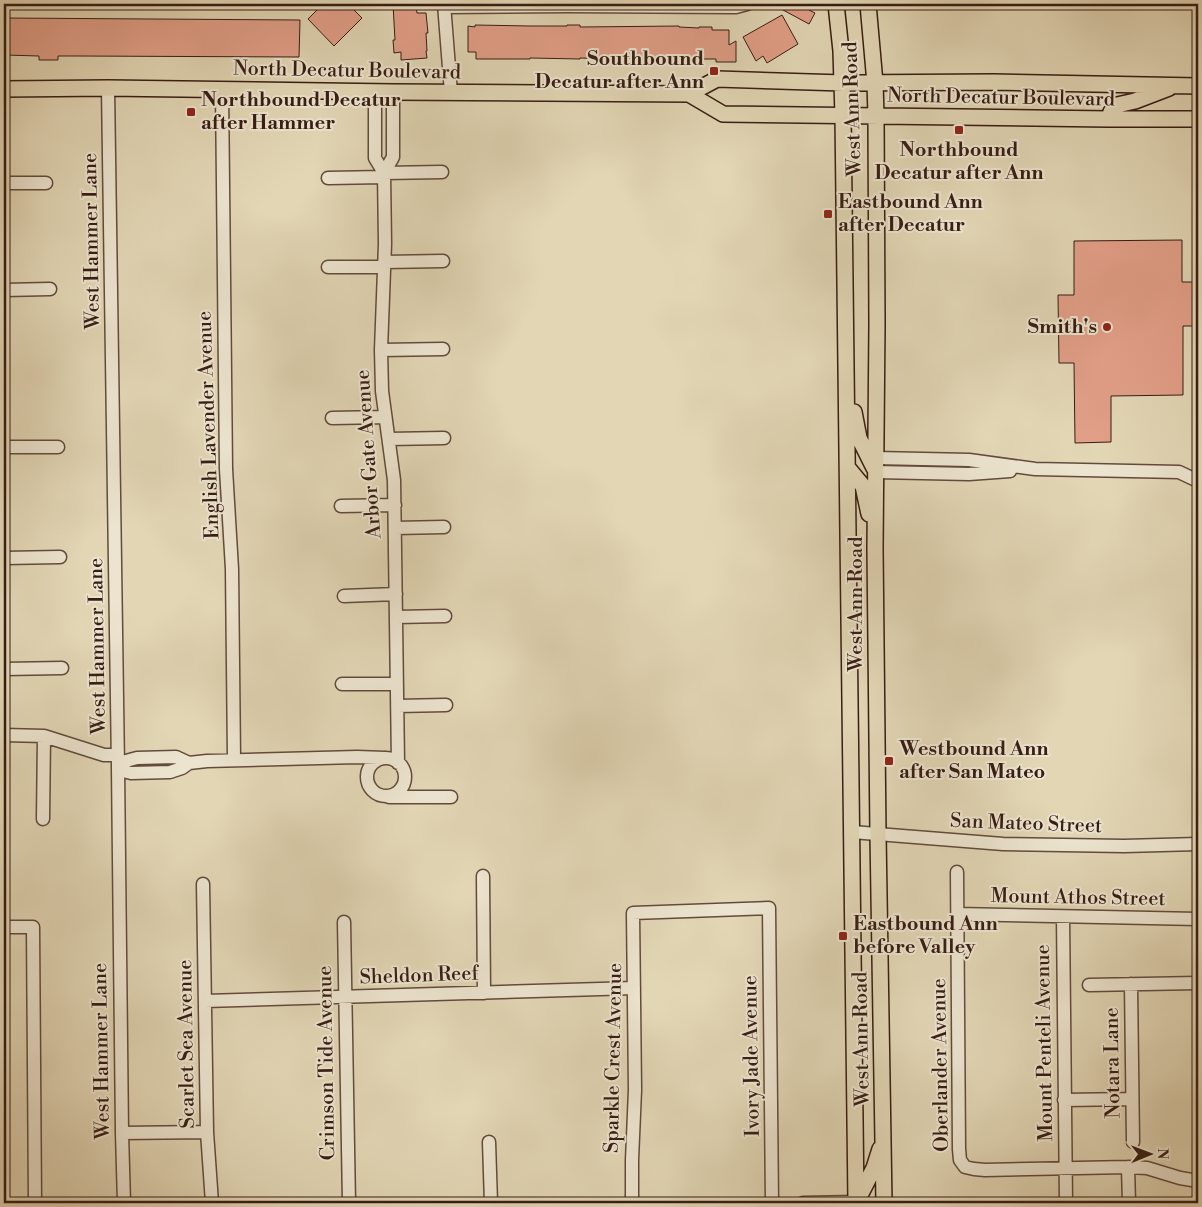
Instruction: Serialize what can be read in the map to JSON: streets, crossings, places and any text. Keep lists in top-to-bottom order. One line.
{"streets":{"main road":["North Decatur Boulevard","West Ann Road"],"street":["West Hammer Lane","English Lavender Avenue","Arbor Gate Avenue","San Mateo Street","Mount Athos Street","Sheldon Reef","Mount Penteli Avenue","Scarlet Sea Avenue","Ivory Jade Avenue","Sparkle Crest Avenue","Crimson Tide Avenue","Notara Lane","Oberlander Avenue"]},"crossings":[["North Decatur Boulevard","West Ann Road"],["North Decatur Boulevard","West Hammer Lane"],["North Decatur Boulevard","English Lavender Avenue"],["North Decatur Boulevard","Arbor Gate Avenue"],["West Ann Road","San Mateo Street"],["Mount Athos Street","Mount Penteli Avenue"],["Mount Athos Street","Oberlander Avenue"],["Sheldon Reef","Scarlet Sea Avenue"],["Sheldon Reef","Sparkle Crest Avenue"],["Sheldon Reef","Crimson Tide Avenue"],["Mount Penteli Avenue","Oberlander Avenue"],["Ivory Jade Avenue","Sparkle Crest Avenue"]],"places":{"transit":["Southbound Decatur after Ann","Northbound Decatur after Hammer","Northbound Decatur after Ann","Eastbound Ann after Decatur","Westbound Ann after San Mateo","Eastbound Ann before Valley"],"other":["Smith's"]},"north":"right"}
